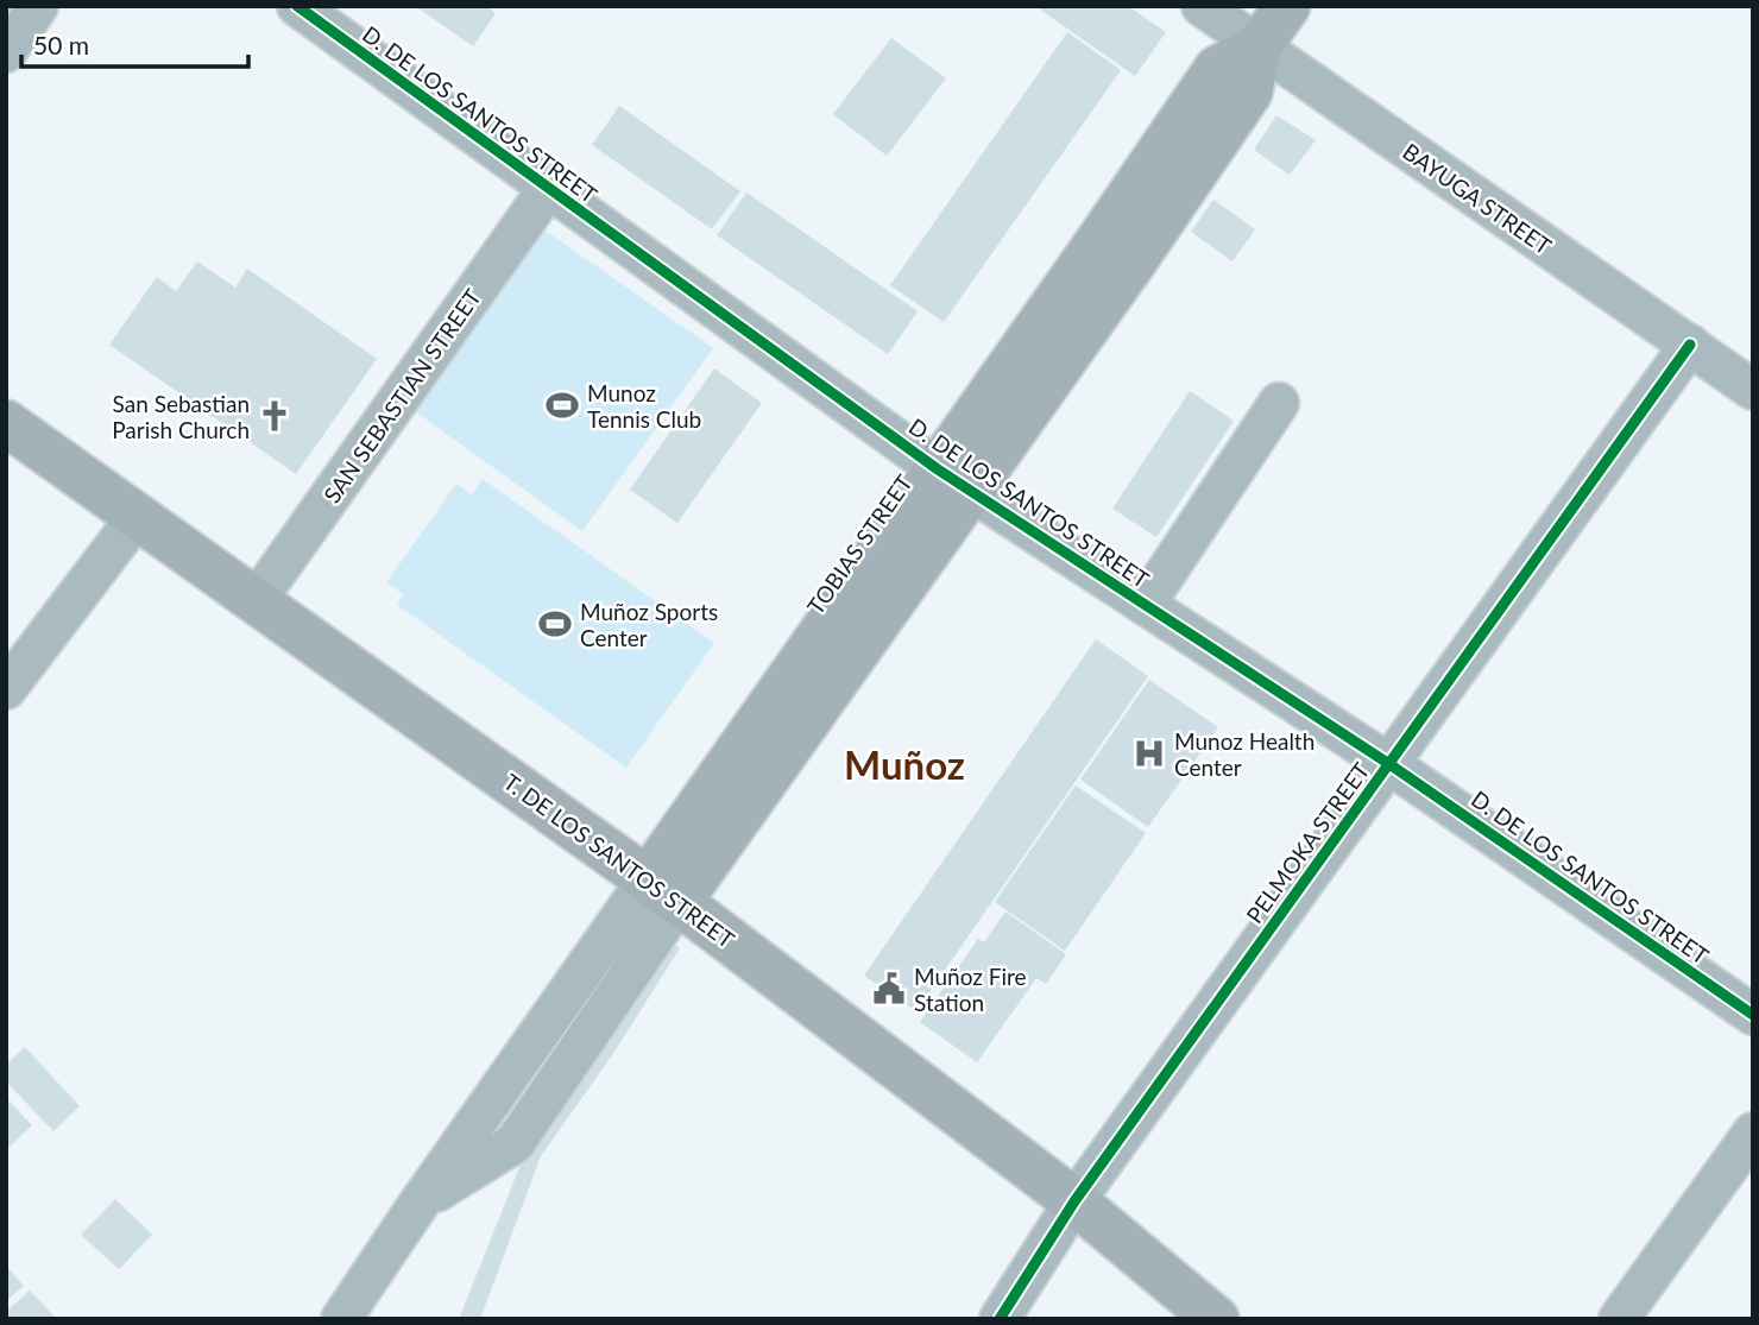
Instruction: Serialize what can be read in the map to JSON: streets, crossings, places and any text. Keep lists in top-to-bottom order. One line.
{"streets":{"main road":["TOBIAS STREET","T. DE LOS SANTOS STREET"],"street":["D. DE LOS SANTOS STREET","BAYUGA STREET","SAN SEBASTIAN STREET","PELMOKA STREET"]},"crossings":[["D. DE LOS SANTOS STREET","SAN SEBASTIAN STREET"],["D. DE LOS SANTOS STREET","TOBIAS STREET"],["D. DE LOS SANTOS STREET","PELMOKA STREET"],["BAYUGA STREET","TOBIAS STREET"],["BAYUGA STREET","PELMOKA STREET"],["SAN SEBASTIAN STREET","T. DE LOS SANTOS STREET"],["TOBIAS STREET","T. DE LOS SANTOS STREET"],["PELMOKA STREET","T. DE LOS SANTOS STREET"]],"districts":["Muñoz"],"places":{"sports":["Munoz Tennis Club","Muñoz Sports Center"],"church":["San Sebastian Parish Church"],"hospital":["Munoz Health Center"],"public building":["Muñoz Fire Station"]},"scale_bar":"50 m"}
